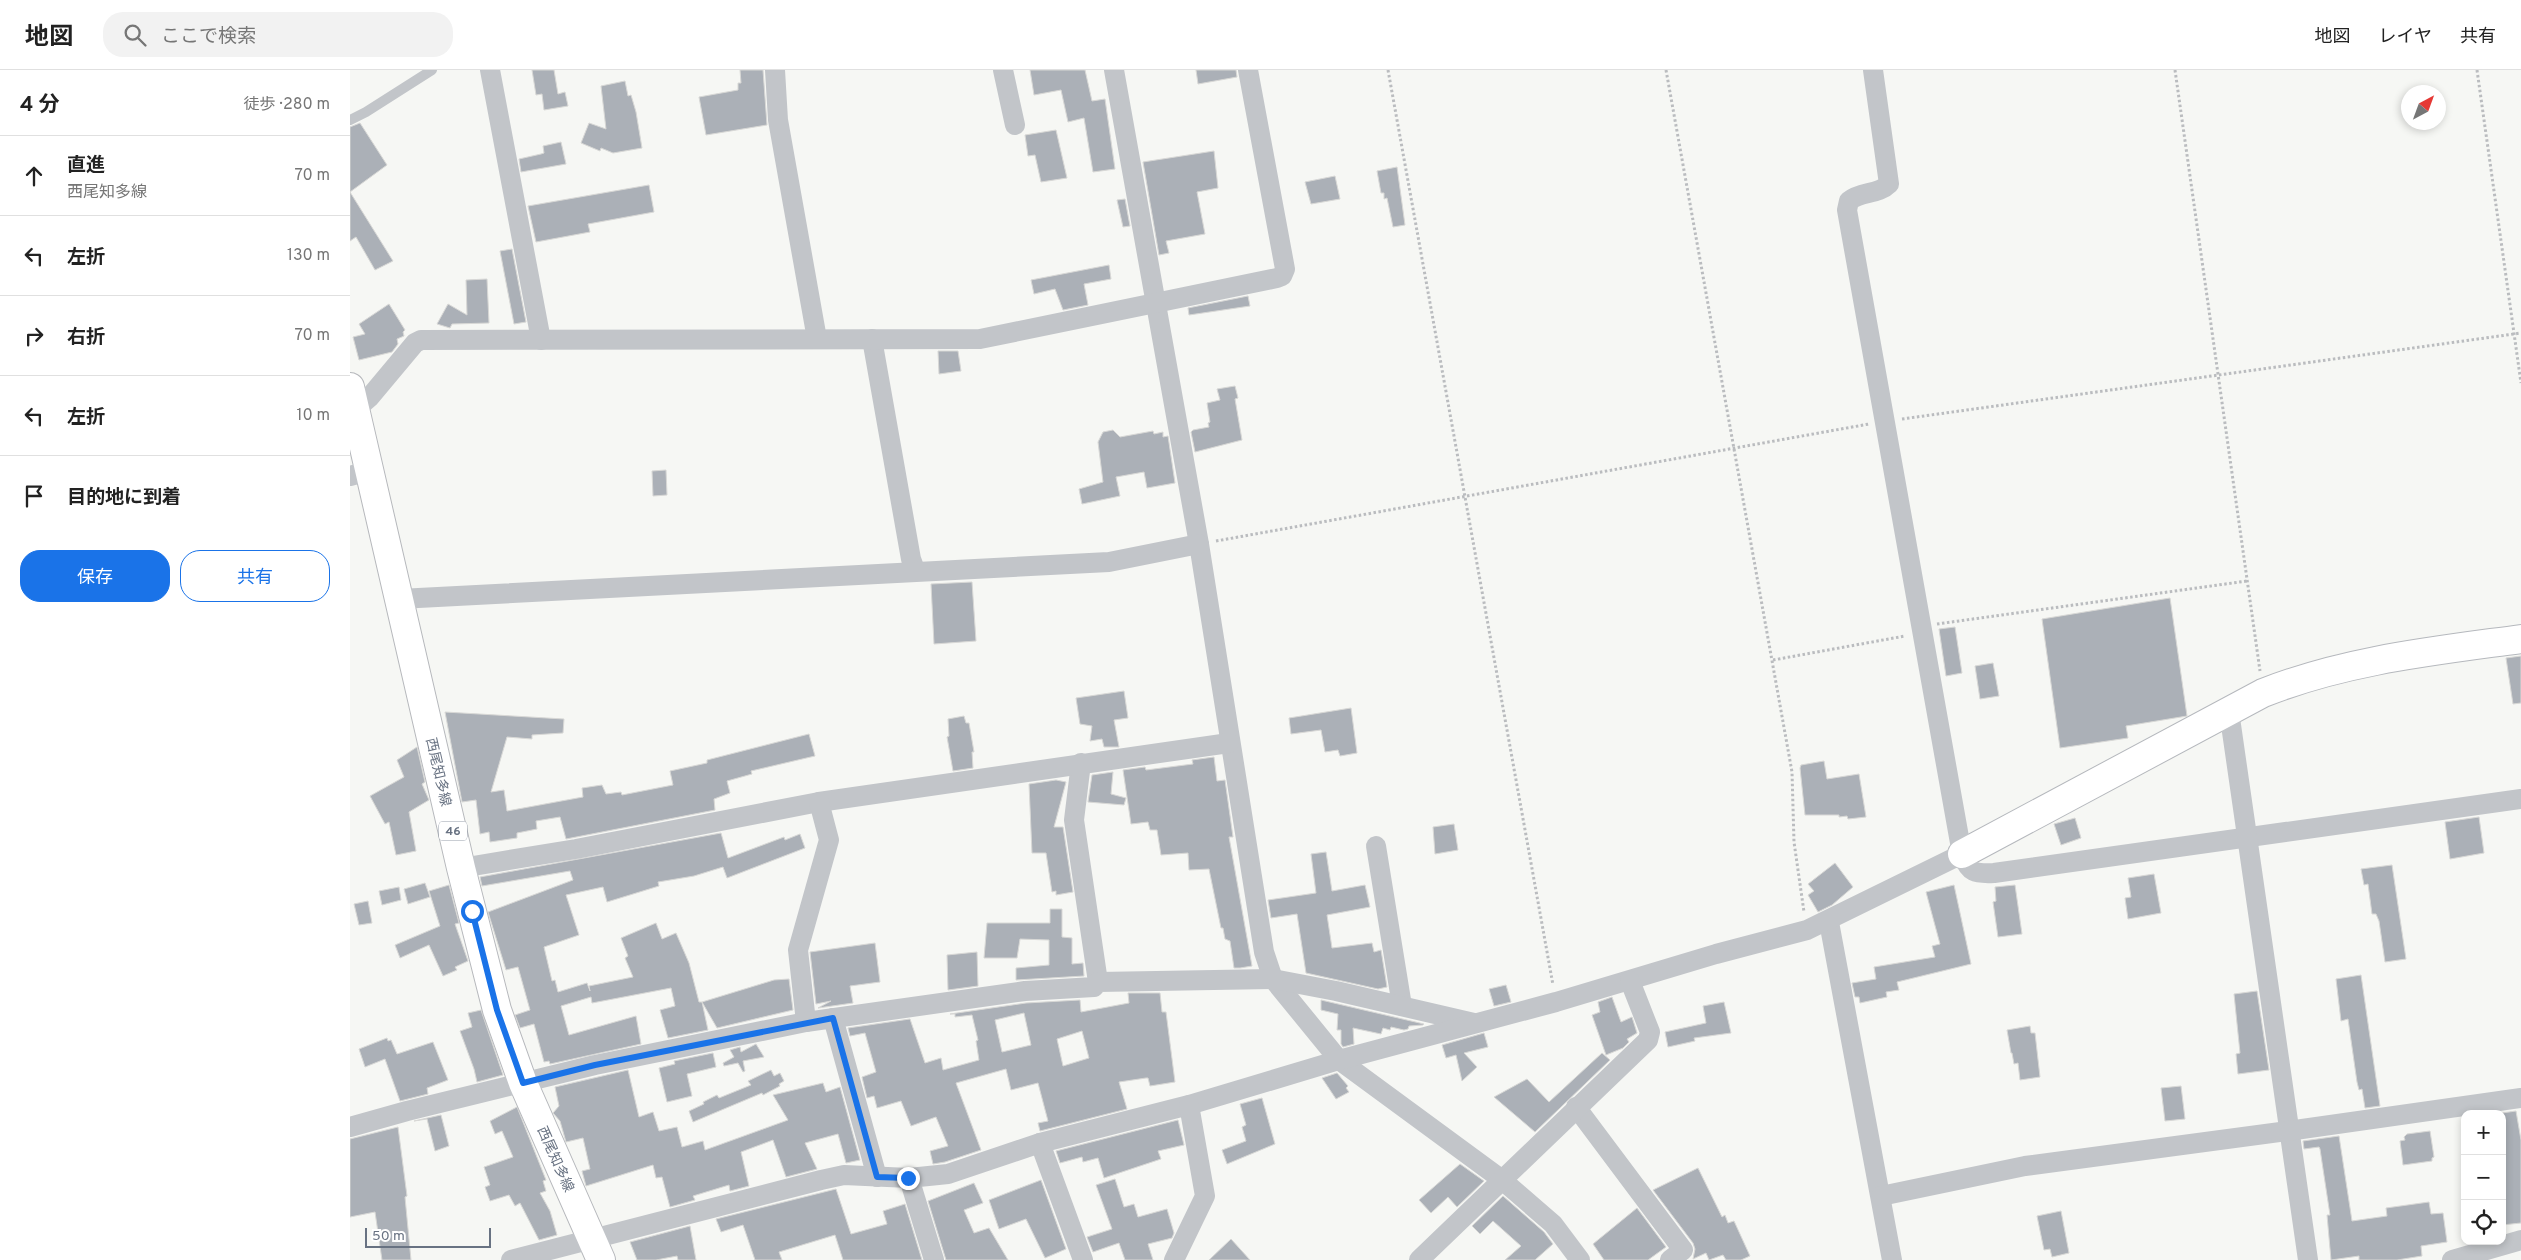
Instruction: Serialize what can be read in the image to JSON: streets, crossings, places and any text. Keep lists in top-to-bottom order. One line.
{"streets":{"main road":["西尾知多線","46"]},"scale_bar":"50 m","north":"top right","page":{"header":"地図","search":"ここで検索","nav":["地図","レイヤ","共有"],"heading":["4 分","徒歩 · 280 m"],"list":[["直進","西尾知多線","70 m"],["左折","130 m"],["右折","70 m"],["左折","10 m"],"目的地に到着"],"buttons":["保存","共有"],"map_buttons":["+","−"],"scale":"50 m"}}
